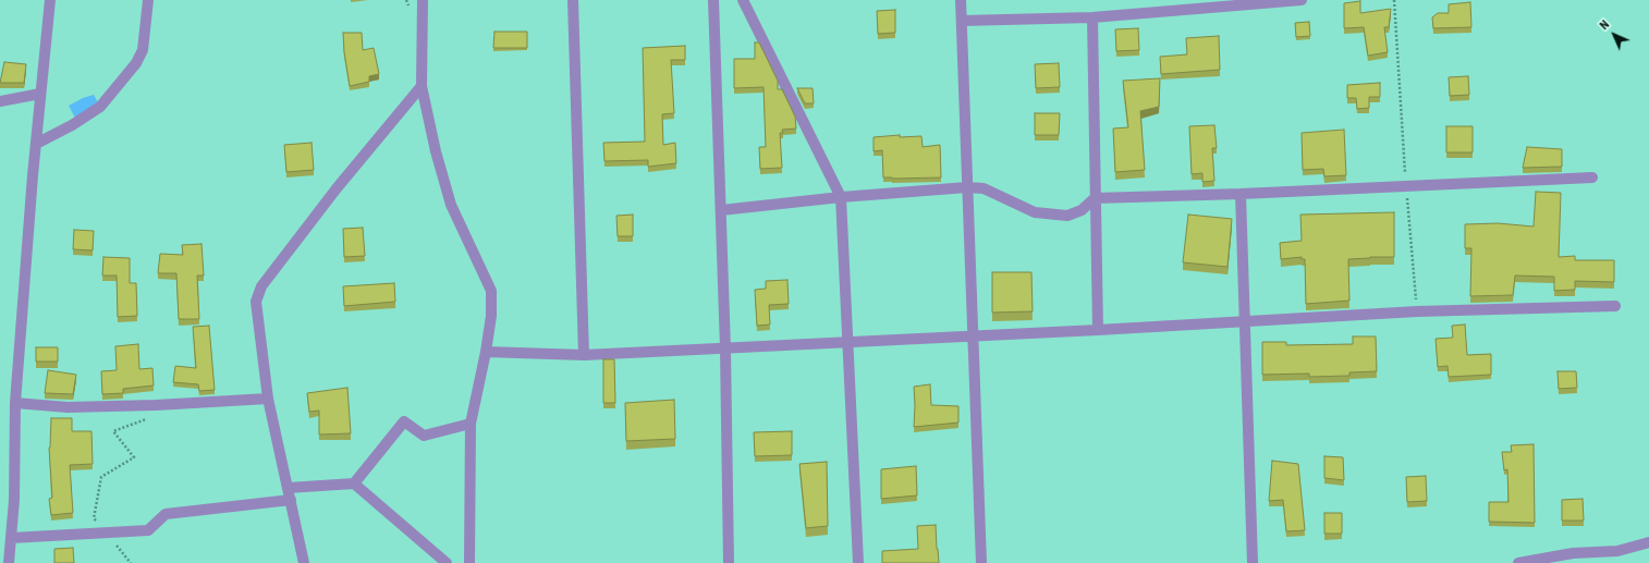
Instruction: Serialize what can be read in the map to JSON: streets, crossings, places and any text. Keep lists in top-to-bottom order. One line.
{"north":"top left"}
